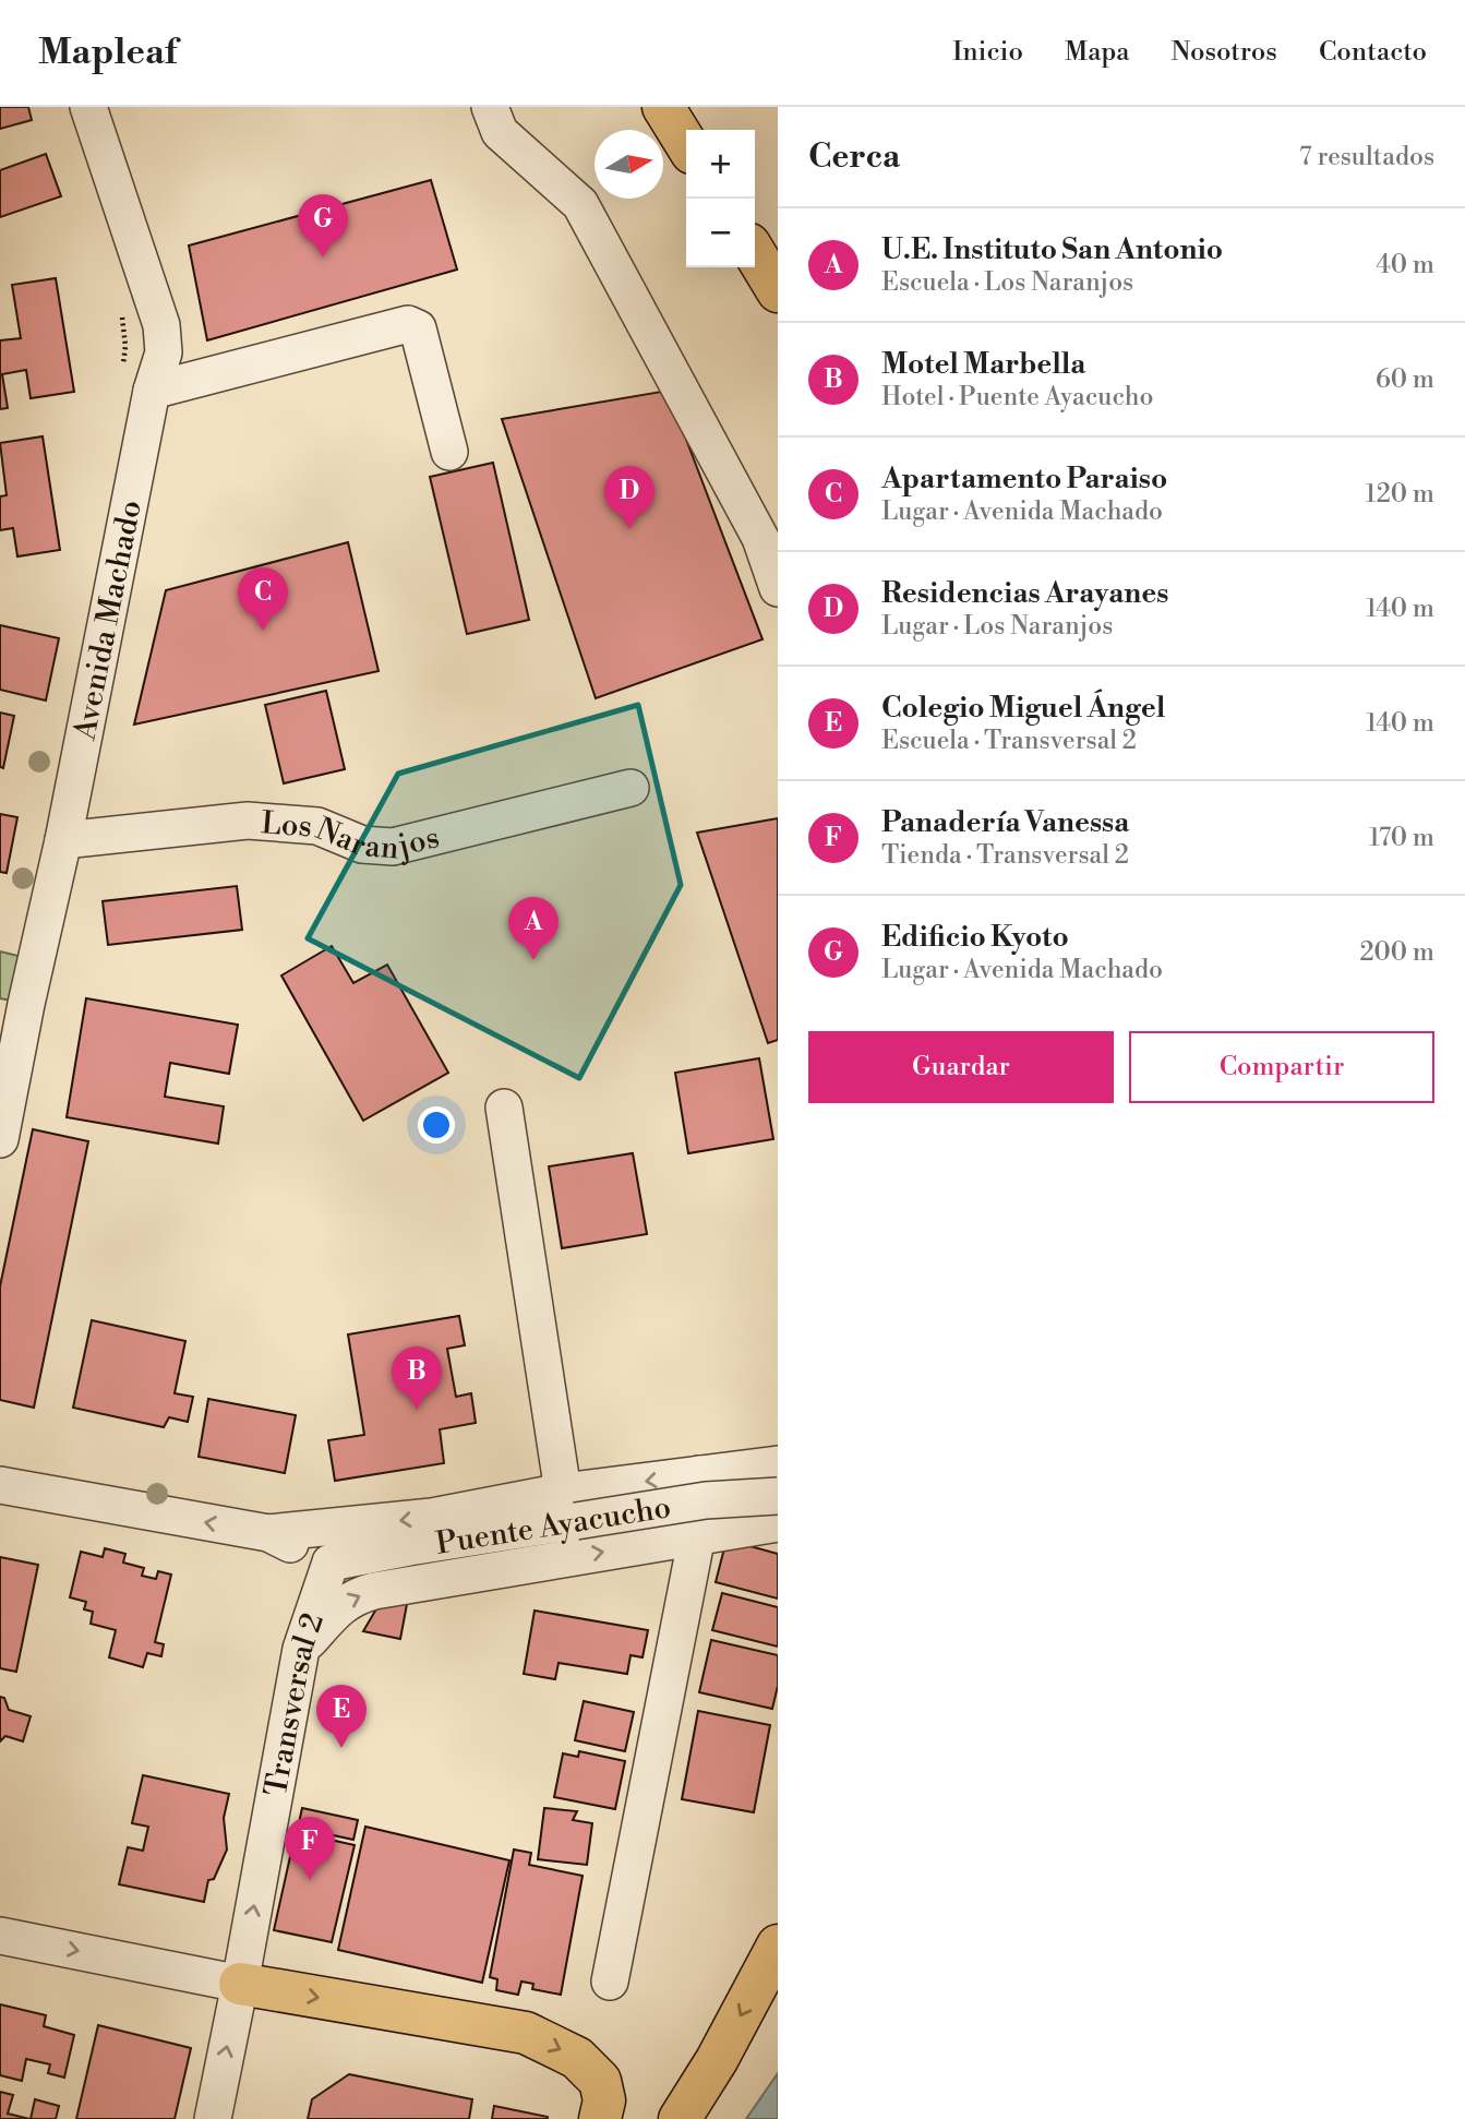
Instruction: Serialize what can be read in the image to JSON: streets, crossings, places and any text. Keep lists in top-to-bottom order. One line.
{"streets":{"street":["Avenida Machado","Los Naranjos","Puente Ayacucho","Transversal 2"]},"crossings":[["Avenida Machado","Los Naranjos"],["Puente Ayacucho","Transversal 2"]],"one_way":["Transversal 2"],"north":"right","page":{"header":"Mapleaf","nav":["Inicio","Mapa","Nosotros","Contacto"],"heading":["Cerca","7 resultados"],"map_buttons":["+","−"],"pins":["G","D","C","A","B","E","F"],"list":[{"mark":"A","name":"U.E. Instituto San Antonio","note":"Escuela · Los Naranjos","value":"40 m"},{"mark":"B","name":"Motel Marbella","note":"Hotel · Puente Ayacucho","value":"60 m"},{"mark":"C","name":"Apartamento Paraiso","note":"Lugar · Avenida Machado","value":"120 m"},{"mark":"D","name":"Residencias Arayanes","note":"Lugar · Los Naranjos","value":"140 m"},{"mark":"E","name":"Colegio Miguel Ángel","note":"Escuela · Transversal 2","value":"140 m"},{"mark":"F","name":"Panadería Vanessa","note":"Tienda · Transversal 2","value":"170 m"},{"mark":"G","name":"Edificio Kyoto","note":"Lugar · Avenida Machado","value":"200 m"}],"buttons":["Guardar","Compartir"]}}
